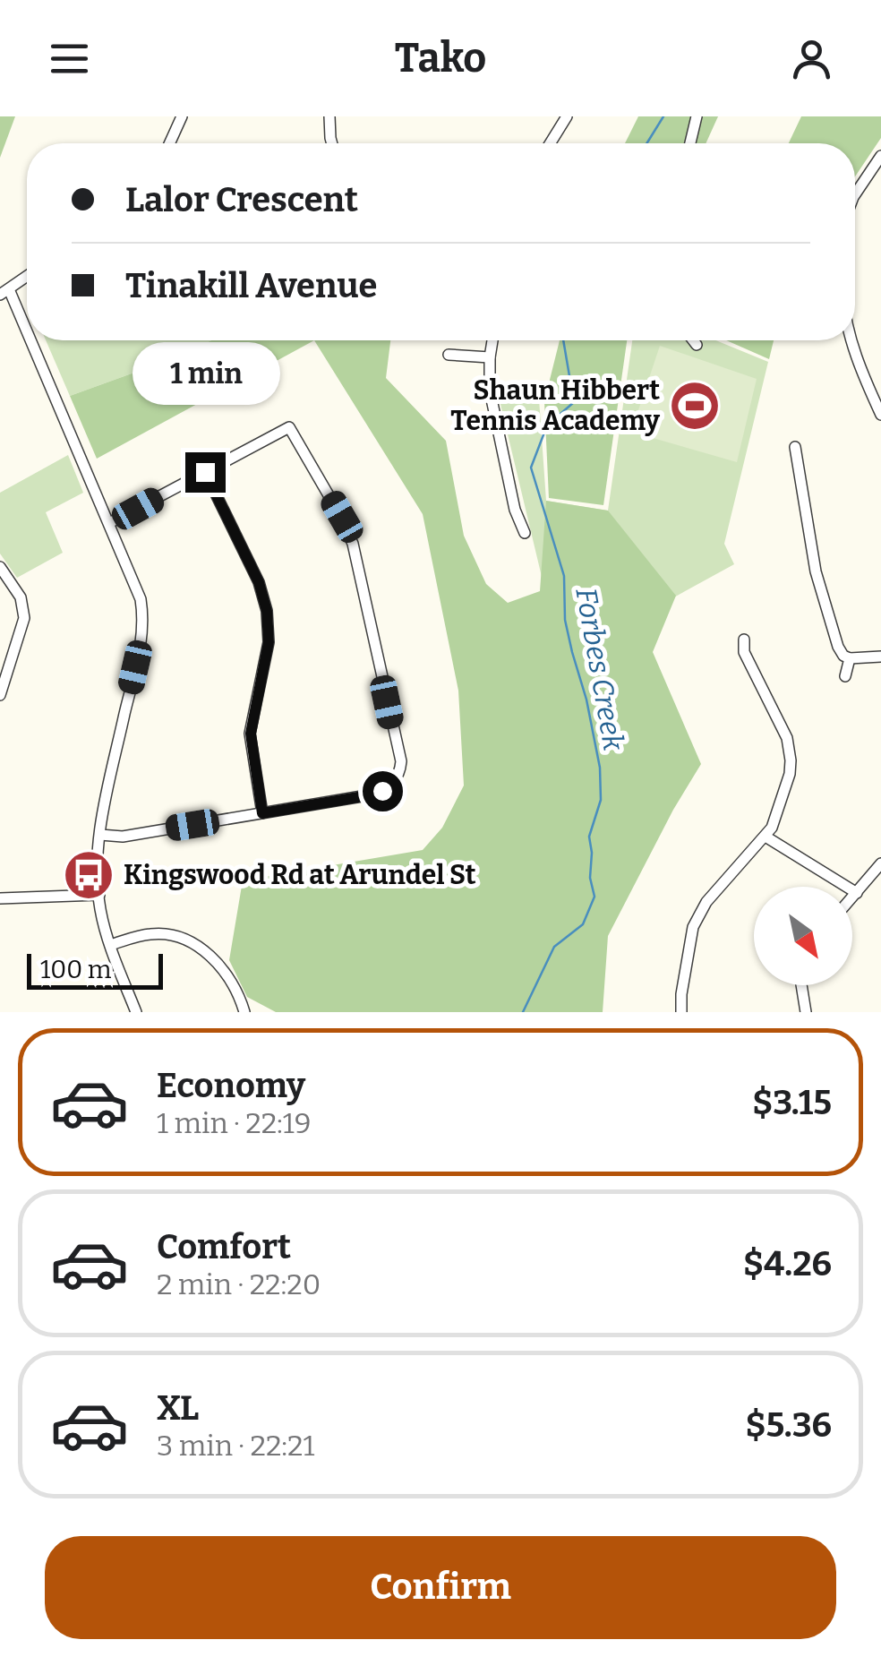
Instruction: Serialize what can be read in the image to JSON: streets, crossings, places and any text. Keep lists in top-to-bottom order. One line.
{"water":["Forbes Creek"],"places":{"sports":["Shaun Hibbert Tennis Academy"],"bus stop":["Kingswood Rd at Arundel St"]},"scale_bar":"100 m","north":"bottom right","page":{"header":"Tako","banner":["Lalor Crescent","Tinakill Avenue"],"bubble":"1 min","scale":"100 m","list":[{"name":"Economy","note":"1 min · 22:19","value":"$3.15"},{"name":"Comfort","note":"2 min · 22:20","value":"$4.26"},{"name":"XL","note":"3 min · 22:21","value":"$5.36"}],"buttons":"Confirm"}}
